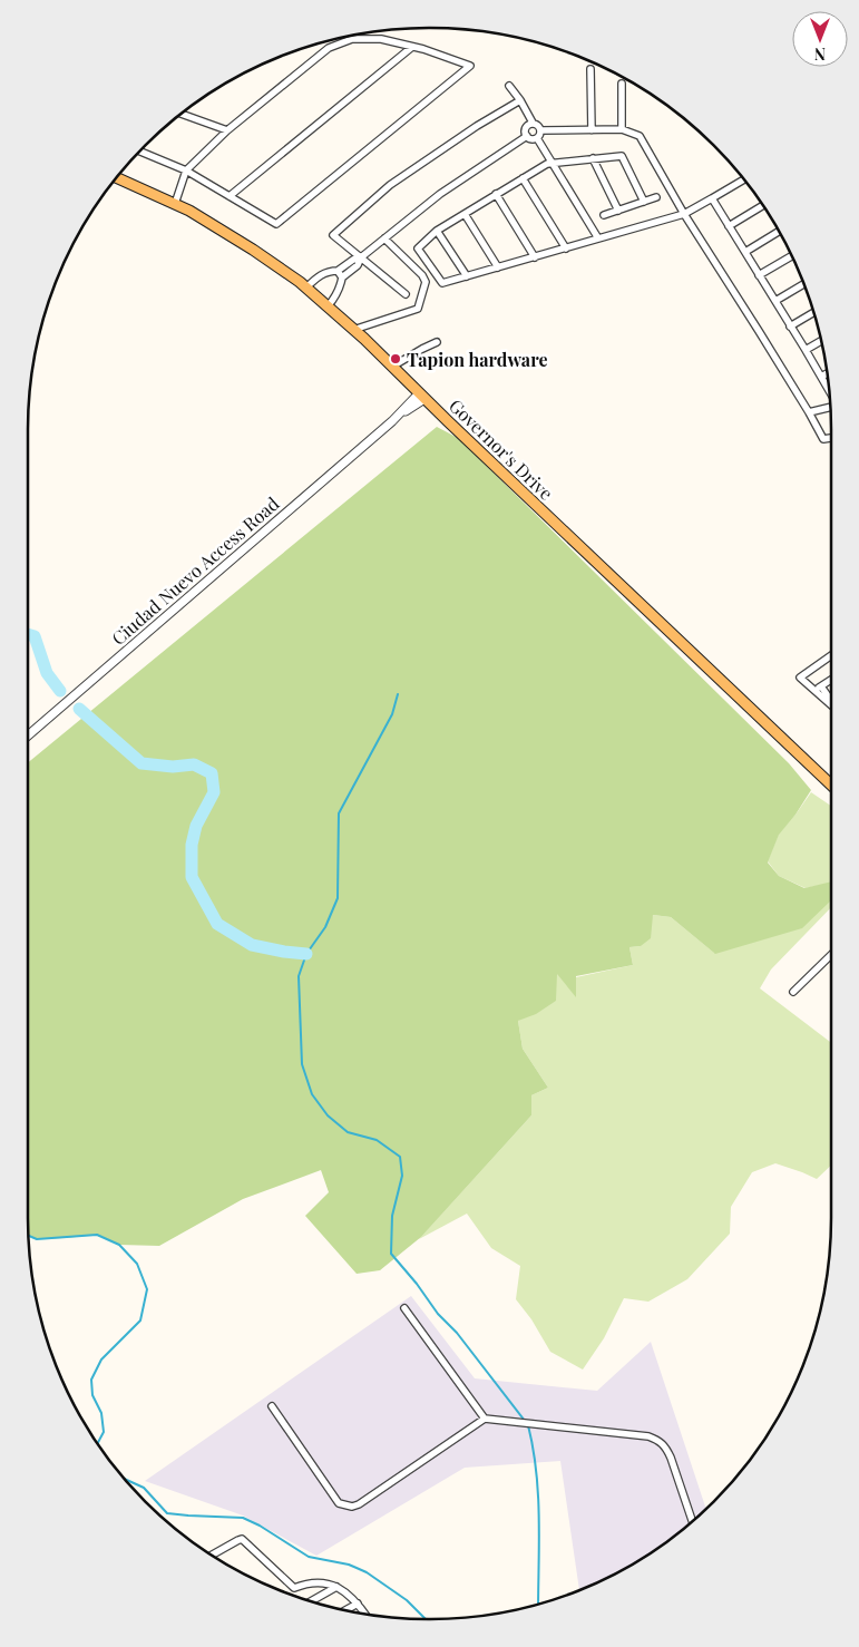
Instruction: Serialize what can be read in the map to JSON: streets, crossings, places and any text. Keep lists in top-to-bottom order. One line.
{"streets":{"main road":["Governor's Drive"],"street":["Ciudad Nuevo Access Road"]},"crossings":[["Governor's Drive","Ciudad Nuevo Access Road"]],"places":["Tapion hardware"],"north":"bottom"}
